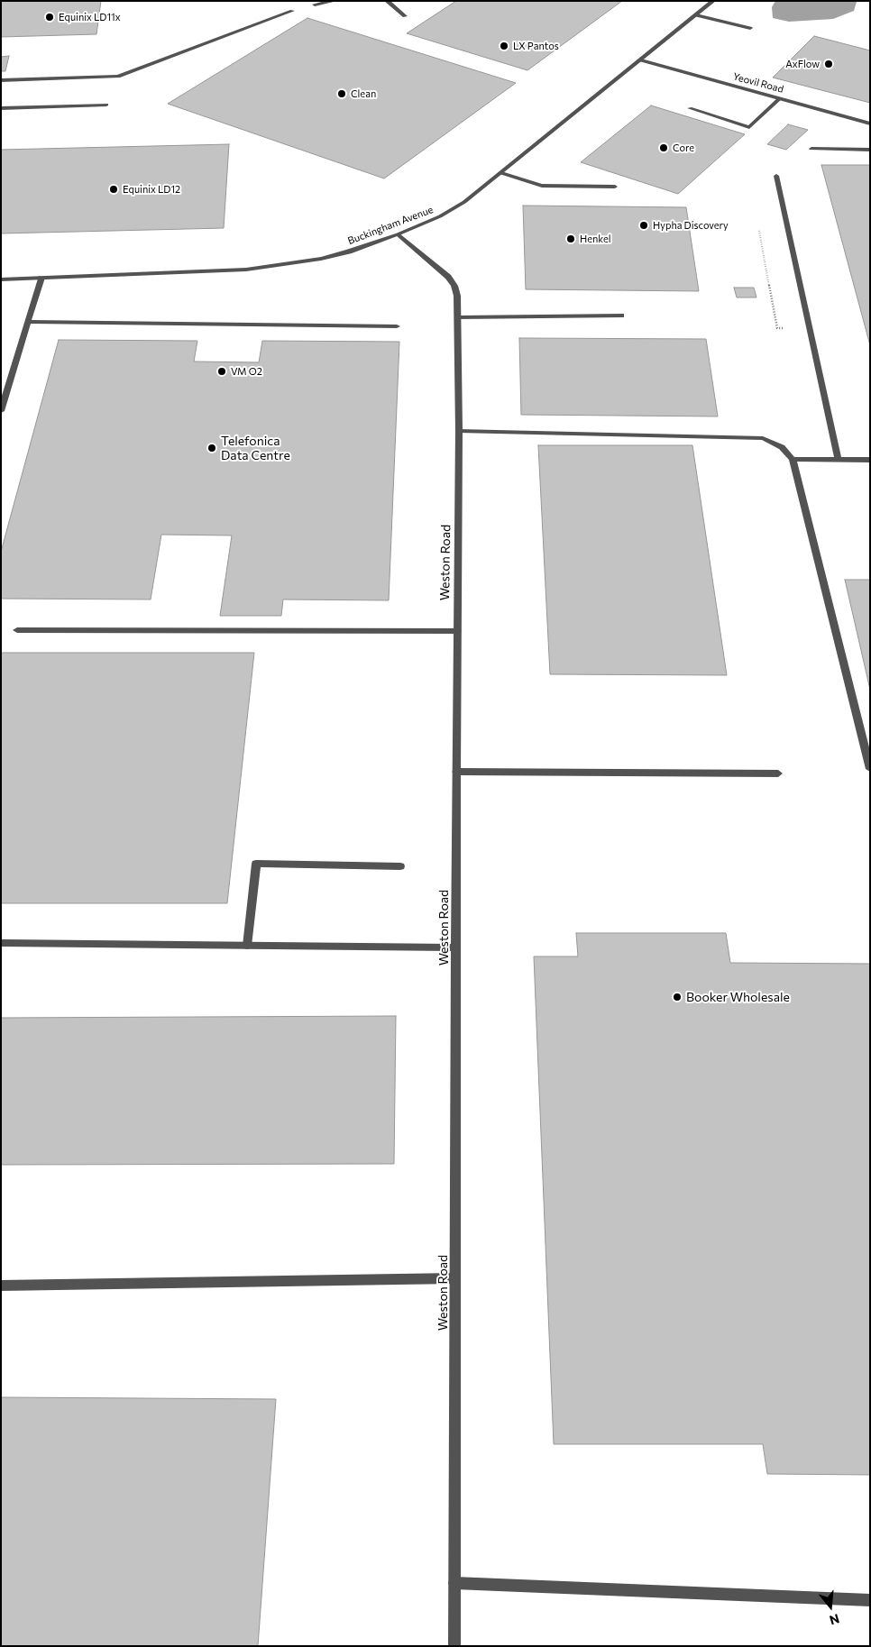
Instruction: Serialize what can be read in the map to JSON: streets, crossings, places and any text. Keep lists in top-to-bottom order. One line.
{"streets":{"street":["Yeovil Road","Buckingham Avenue","Weston Road"]},"crossings":[["Yeovil Road","Buckingham Avenue"],["Buckingham Avenue","Weston Road"]],"places":["Equinix LD11x","LX Pantos","AxFlow","Clean","Core","Equinix LD12","Hypha Discovery","Henkel","VM O2","Telefonica Data Centre","Booker Wholesale"],"north":"bottom"}
